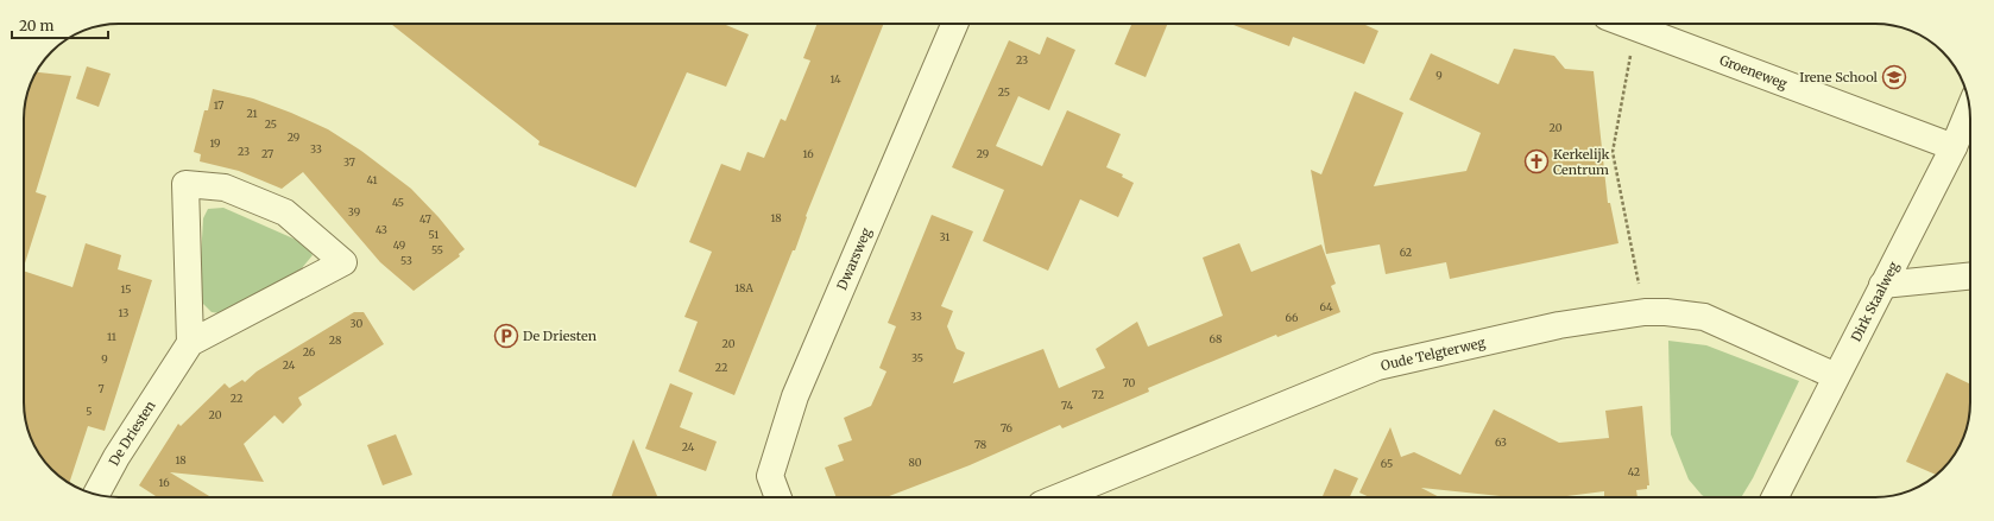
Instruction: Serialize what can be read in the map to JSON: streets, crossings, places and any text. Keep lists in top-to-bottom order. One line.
{"streets":{"street":["Groeneweg","Dwarsweg","Dirk Staalweg","Oude Telgterweg","De Driesten"]},"crossings":[["Groeneweg","Dirk Staalweg"],["Dirk Staalweg","Oude Telgterweg"]],"places":{"school or university":["Irene School"],"church":["Kerkelijk Centrum"],"parking":["De Driesten"]},"house_numbers":["23","9","14","25","17","21","25","20","29","19","33","23","27","16","29","37","41","45","39","18","47","43","51","31","49","55","62","53","18A","15","64","13","33","66","30","11","68","28","20","26","35","9","24","22","70","7","72","22","74","5","20","76","63","78","24","18","80","65","42","16"],"scale_bar":"20 m"}
